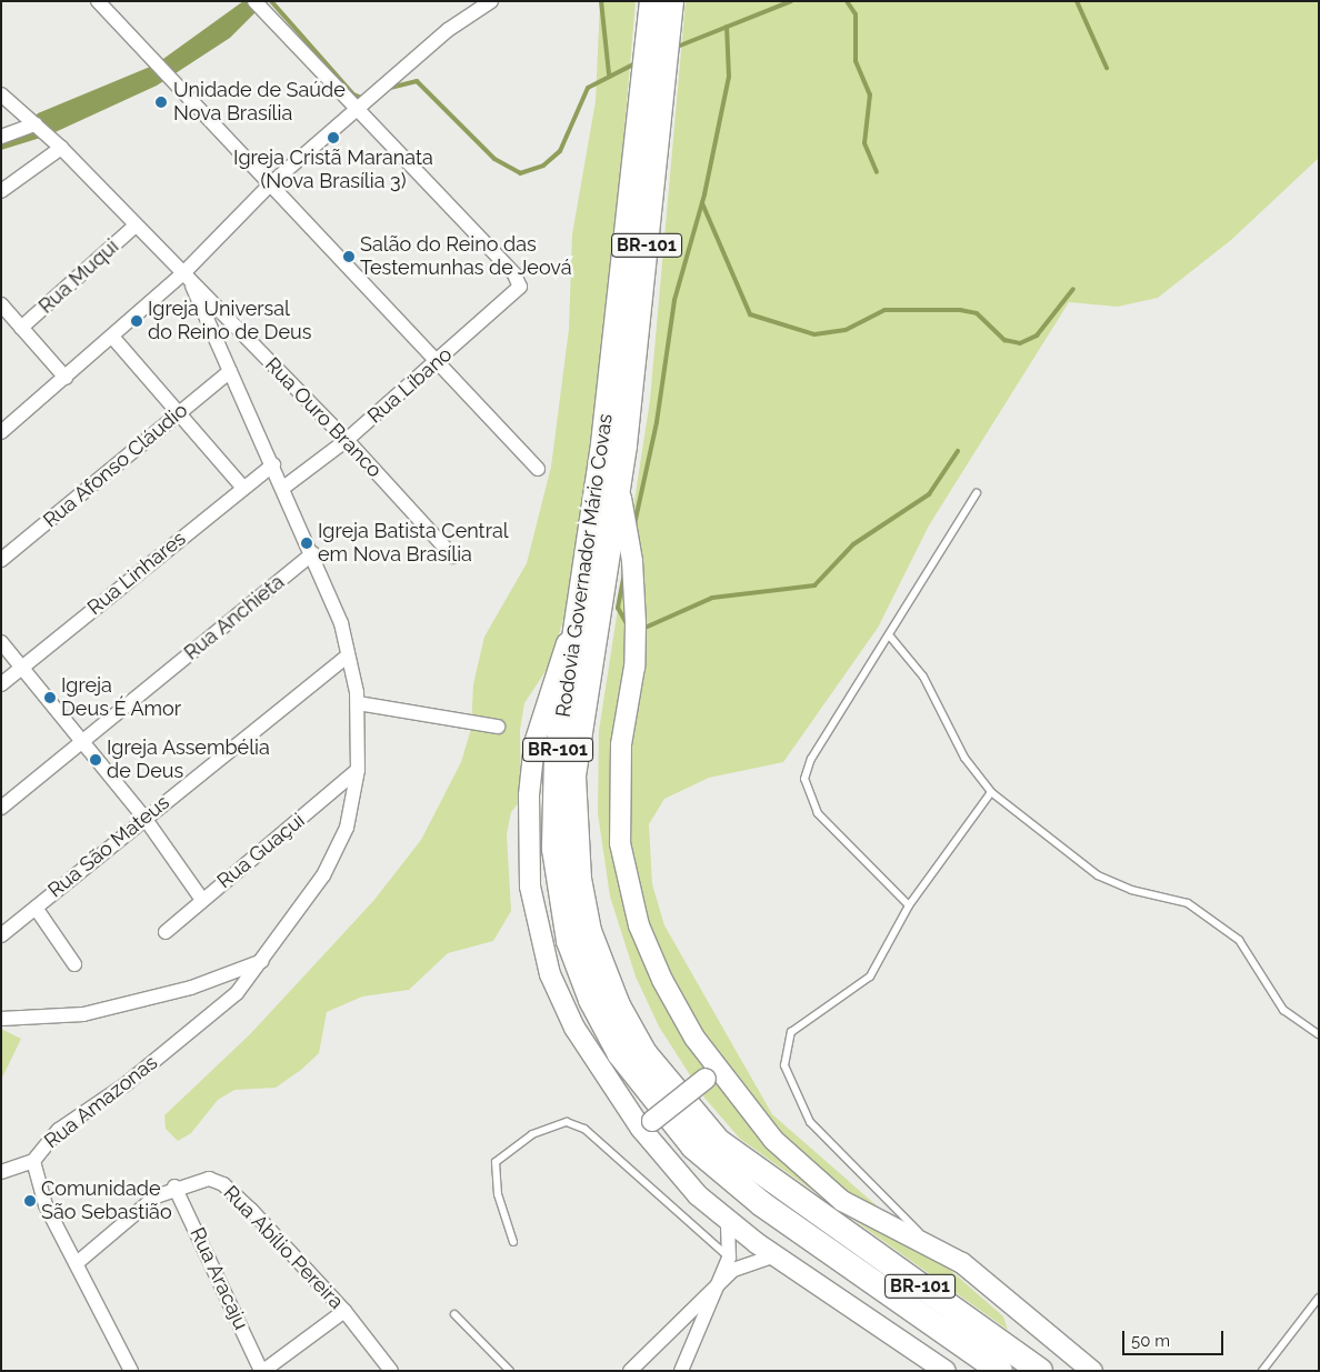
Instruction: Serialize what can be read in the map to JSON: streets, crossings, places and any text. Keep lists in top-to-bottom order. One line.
{"streets":{"highway":["BR-101","Rodovia Governador Mário Covas"],"street":["Rua Muqui","Rua Líbano","Rua Ouro Branco","Rua Afonso Cláudio","Rua Linhares","Rua Anchieta","Rua São Mateus","Rua Guaçui","Rua Amazonas","Rua Abílio Pereira","Rua Aracaju"]},"crossings":[["Rua Muqui","Rua Ouro Branco"],["Rua Líbano","Rua Ouro Branco"],["Rua Líbano","Rua Amazonas"],["Rua Ouro Branco","Rua Amazonas"],["Rua Afonso Cláudio","Rua Amazonas"],["Rua Linhares","Rua Amazonas"],["Rua Anchieta","Rua Amazonas"],["Rua São Mateus","Rua Amazonas"],["Rua Guaçui","Rua Amazonas"],["Rua Amazonas","Rua Abílio Pereira"],["Rua Abílio Pereira","Rua Aracaju"]],"places":["Unidade de Saúde Nova Brasília","Igreja Cristã Maranata (Nova Brasília 3)","Salão do Reino das Testemunhas de Jeová","Igreja Universal do Reino de Deus","Igreja Batista Central em Nova Brasília","Igreja Deus É Amor","Igreja Assembélia de Deus","Comunidade São Sebastião"],"scale_bar":"50 m"}
